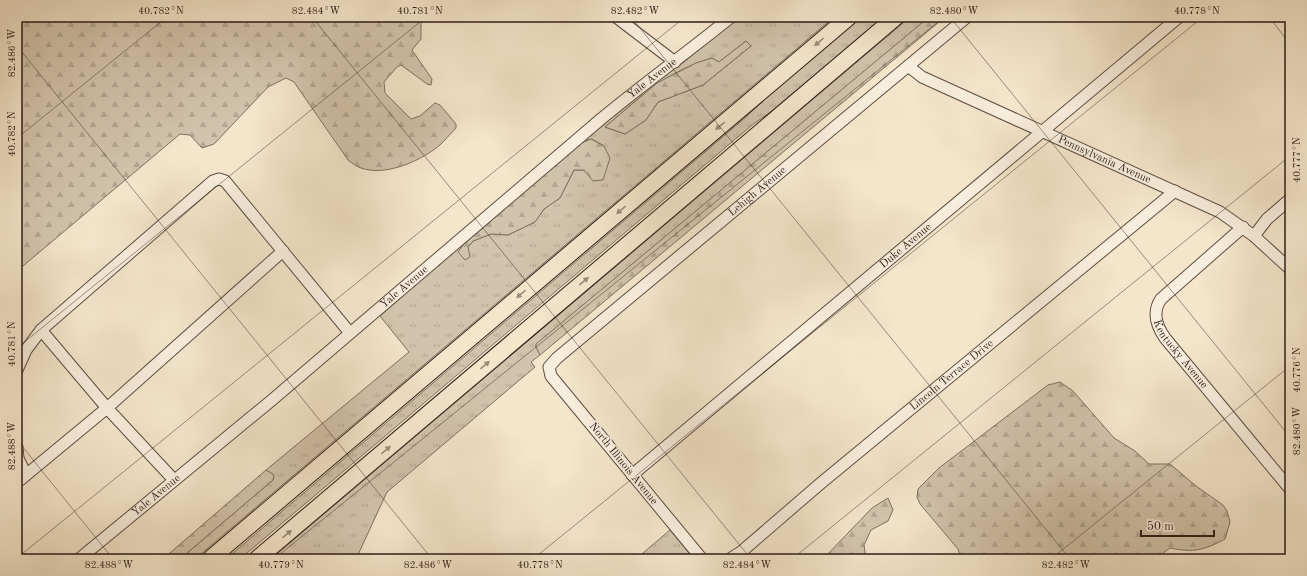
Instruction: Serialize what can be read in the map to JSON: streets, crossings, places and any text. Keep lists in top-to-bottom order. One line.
{"streets":{"street":["Yale Avenue","Pennsylvania Avenue","Lehigh Avenue","Duke Avenue","Kentucky Avenue","Lincoln Terrace Drive","North Illinois Avenue"]},"crossings":[["Pennsylvania Avenue","Lehigh Avenue"],["Pennsylvania Avenue","Duke Avenue"],["Pennsylvania Avenue","Kentucky Avenue"],["Pennsylvania Avenue","Lincoln Terrace Drive"],["Lehigh Avenue","North Illinois Avenue"],["Duke Avenue","North Illinois Avenue"]],"scale_bar":"50 m","coordinates":["40.782°N","82.484°W","40.781°N","82.482°W","82.480°W","40.778°N","82.486°W","40.777°N","40.776°N","82.488°W","40.779°N"]}
